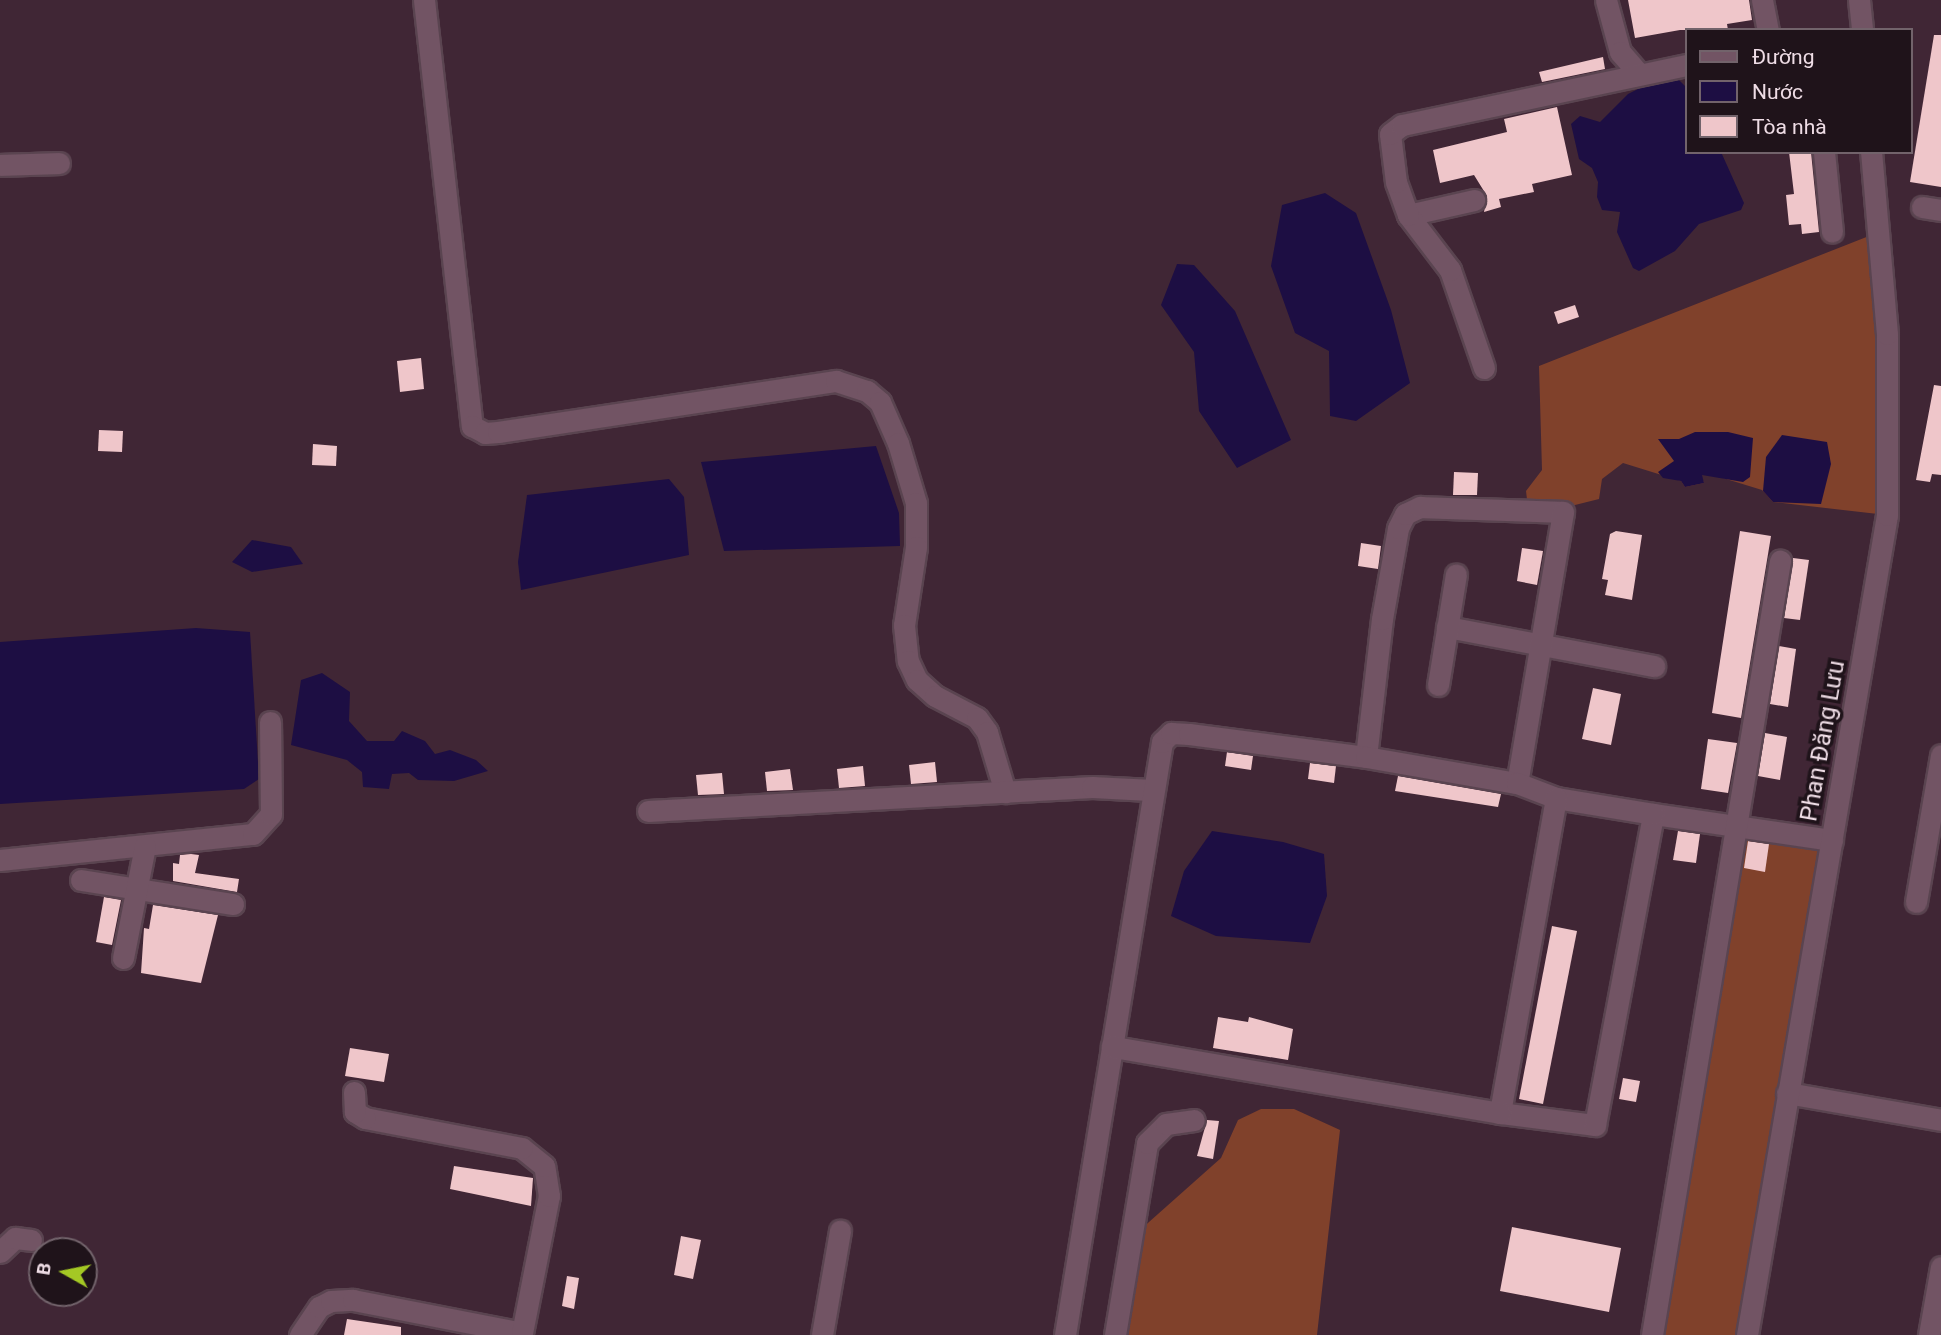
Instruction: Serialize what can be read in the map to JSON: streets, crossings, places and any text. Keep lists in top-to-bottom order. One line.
{"streets":{"street":["Phan Đăng Lưu"]},"legend":["Đường","Nước","Tòa nhà"],"north":"left"}
